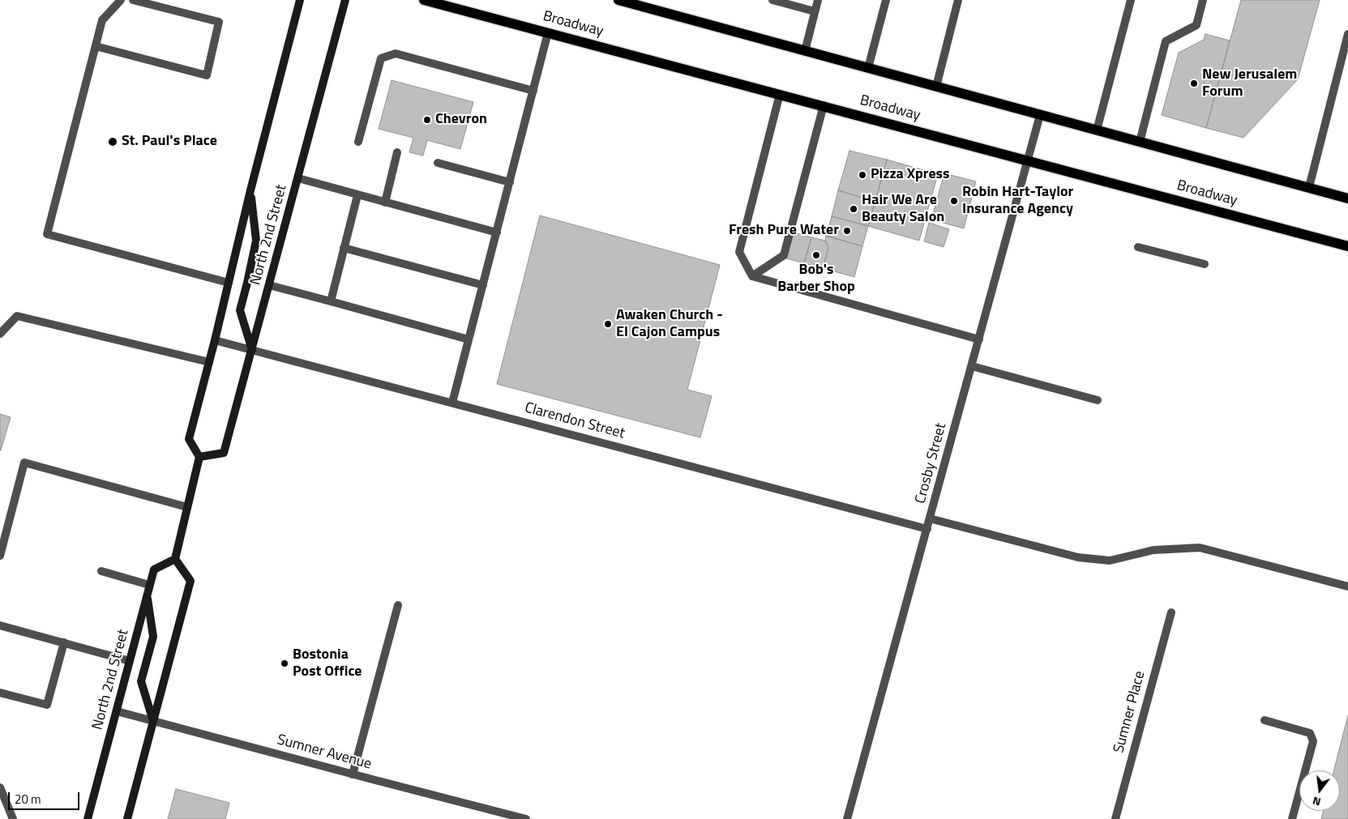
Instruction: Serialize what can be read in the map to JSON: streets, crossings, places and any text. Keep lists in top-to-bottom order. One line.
{"streets":{"main road":["Broadway","North 2nd Street"],"street":["Clarendon Street","Crosby Street","Sumner Place","Sumner Avenue"]},"crossings":[["Broadway","Crosby Street"],["North 2nd Street","Clarendon Street"],["North 2nd Street","Sumner Avenue"],["Clarendon Street","Crosby Street"]],"places":["New Jerusalem Forum","Chevron","St. Paul's Place","Pizza Xpress","Robin Hart-Taylor Insurance Agency","Hair We Are Beauty Salon","Fresh Pure Water","Bob's Barber Shop","Awaken Church - El Cajon Campus","Bostonia Post Office"],"scale_bar":"20 m","north":"bottom"}
